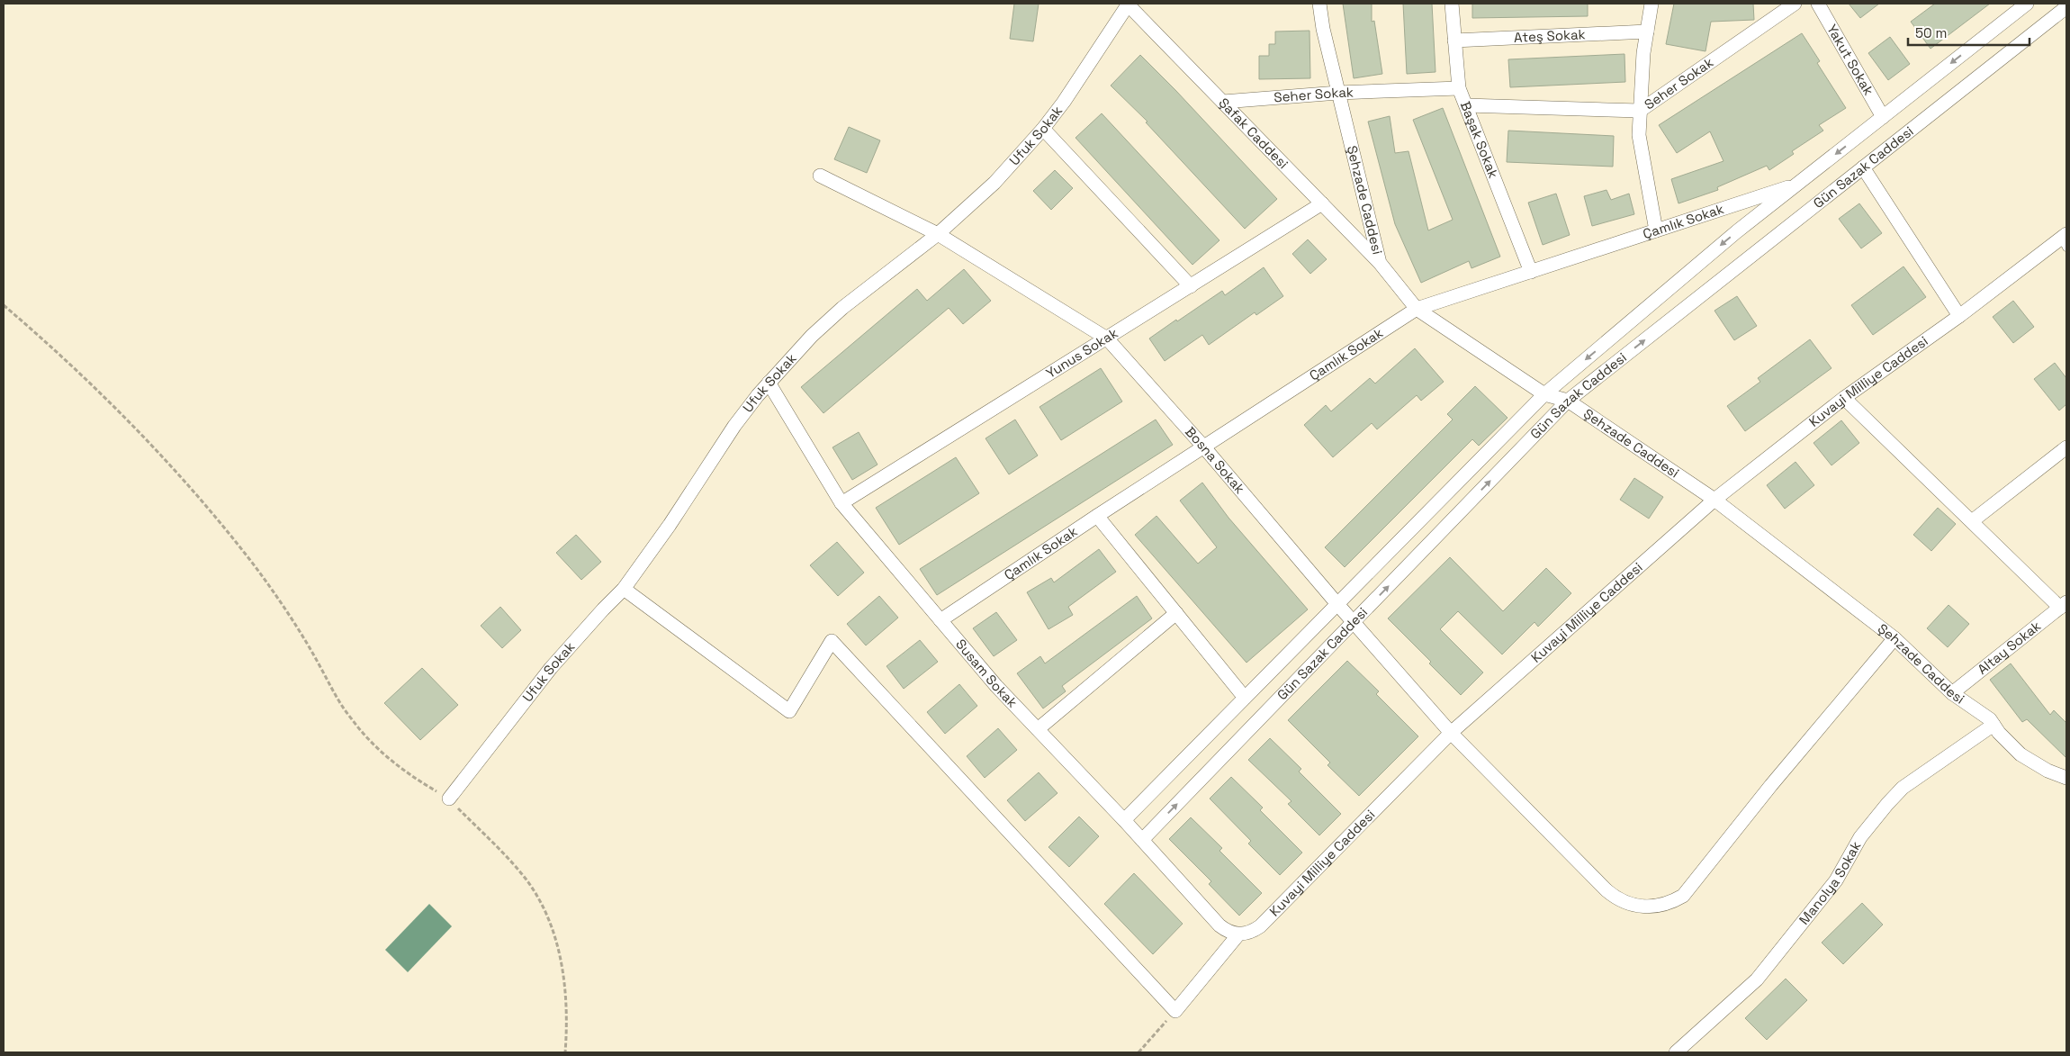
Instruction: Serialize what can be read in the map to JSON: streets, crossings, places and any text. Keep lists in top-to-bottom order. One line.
{"streets":{"street":["Ateş Sokak","Yakut Sokak","Seher Sokak","Şafak Caddesi","Ufuk Sokak","Başak Sokak","Gün Sazak Caddesi","Şehzade Caddesi","Çamlık Sokak","Yunus Sokak","Kuvayi Milliye Caddesi","Bosna Sokak","Altay Sokak","Susam Sokak","Manolya Sokak"]},"crossings":[["Ateş Sokak","Başak Sokak"],["Yakut Sokak","Gün Sazak Caddesi"],["Seher Sokak","Şafak Caddesi"],["Seher Sokak","Başak Sokak"],["Seher Sokak","Şehzade Caddesi"],["Şafak Caddesi","Ufuk Sokak"],["Şafak Caddesi","Şehzade Caddesi"],["Şafak Caddesi","Yunus Sokak"],["Ufuk Sokak","Bosna Sokak"],["Ufuk Sokak","Susam Sokak"],["Başak Sokak","Çamlık Sokak"],["Gün Sazak Caddesi","Şehzade Caddesi"],["Gün Sazak Caddesi","Çamlık Sokak"],["Gün Sazak Caddesi","Bosna Sokak"],["Gün Sazak Caddesi","Susam Sokak"],["Şehzade Caddesi","Çamlık Sokak"],["Şehzade Caddesi","Kuvayi Milliye Caddesi"],["Şehzade Caddesi","Bosna Sokak"],["Şehzade Caddesi","Altay Sokak"],["Şehzade Caddesi","Manolya Sokak"],["Çamlık Sokak","Bosna Sokak"],["Çamlık Sokak","Susam Sokak"],["Yunus Sokak","Bosna Sokak"],["Yunus Sokak","Susam Sokak"],["Kuvayi Milliye Caddesi","Bosna Sokak"],["Kuvayi Milliye Caddesi","Susam Sokak"]],"scale_bar":"50 m"}
